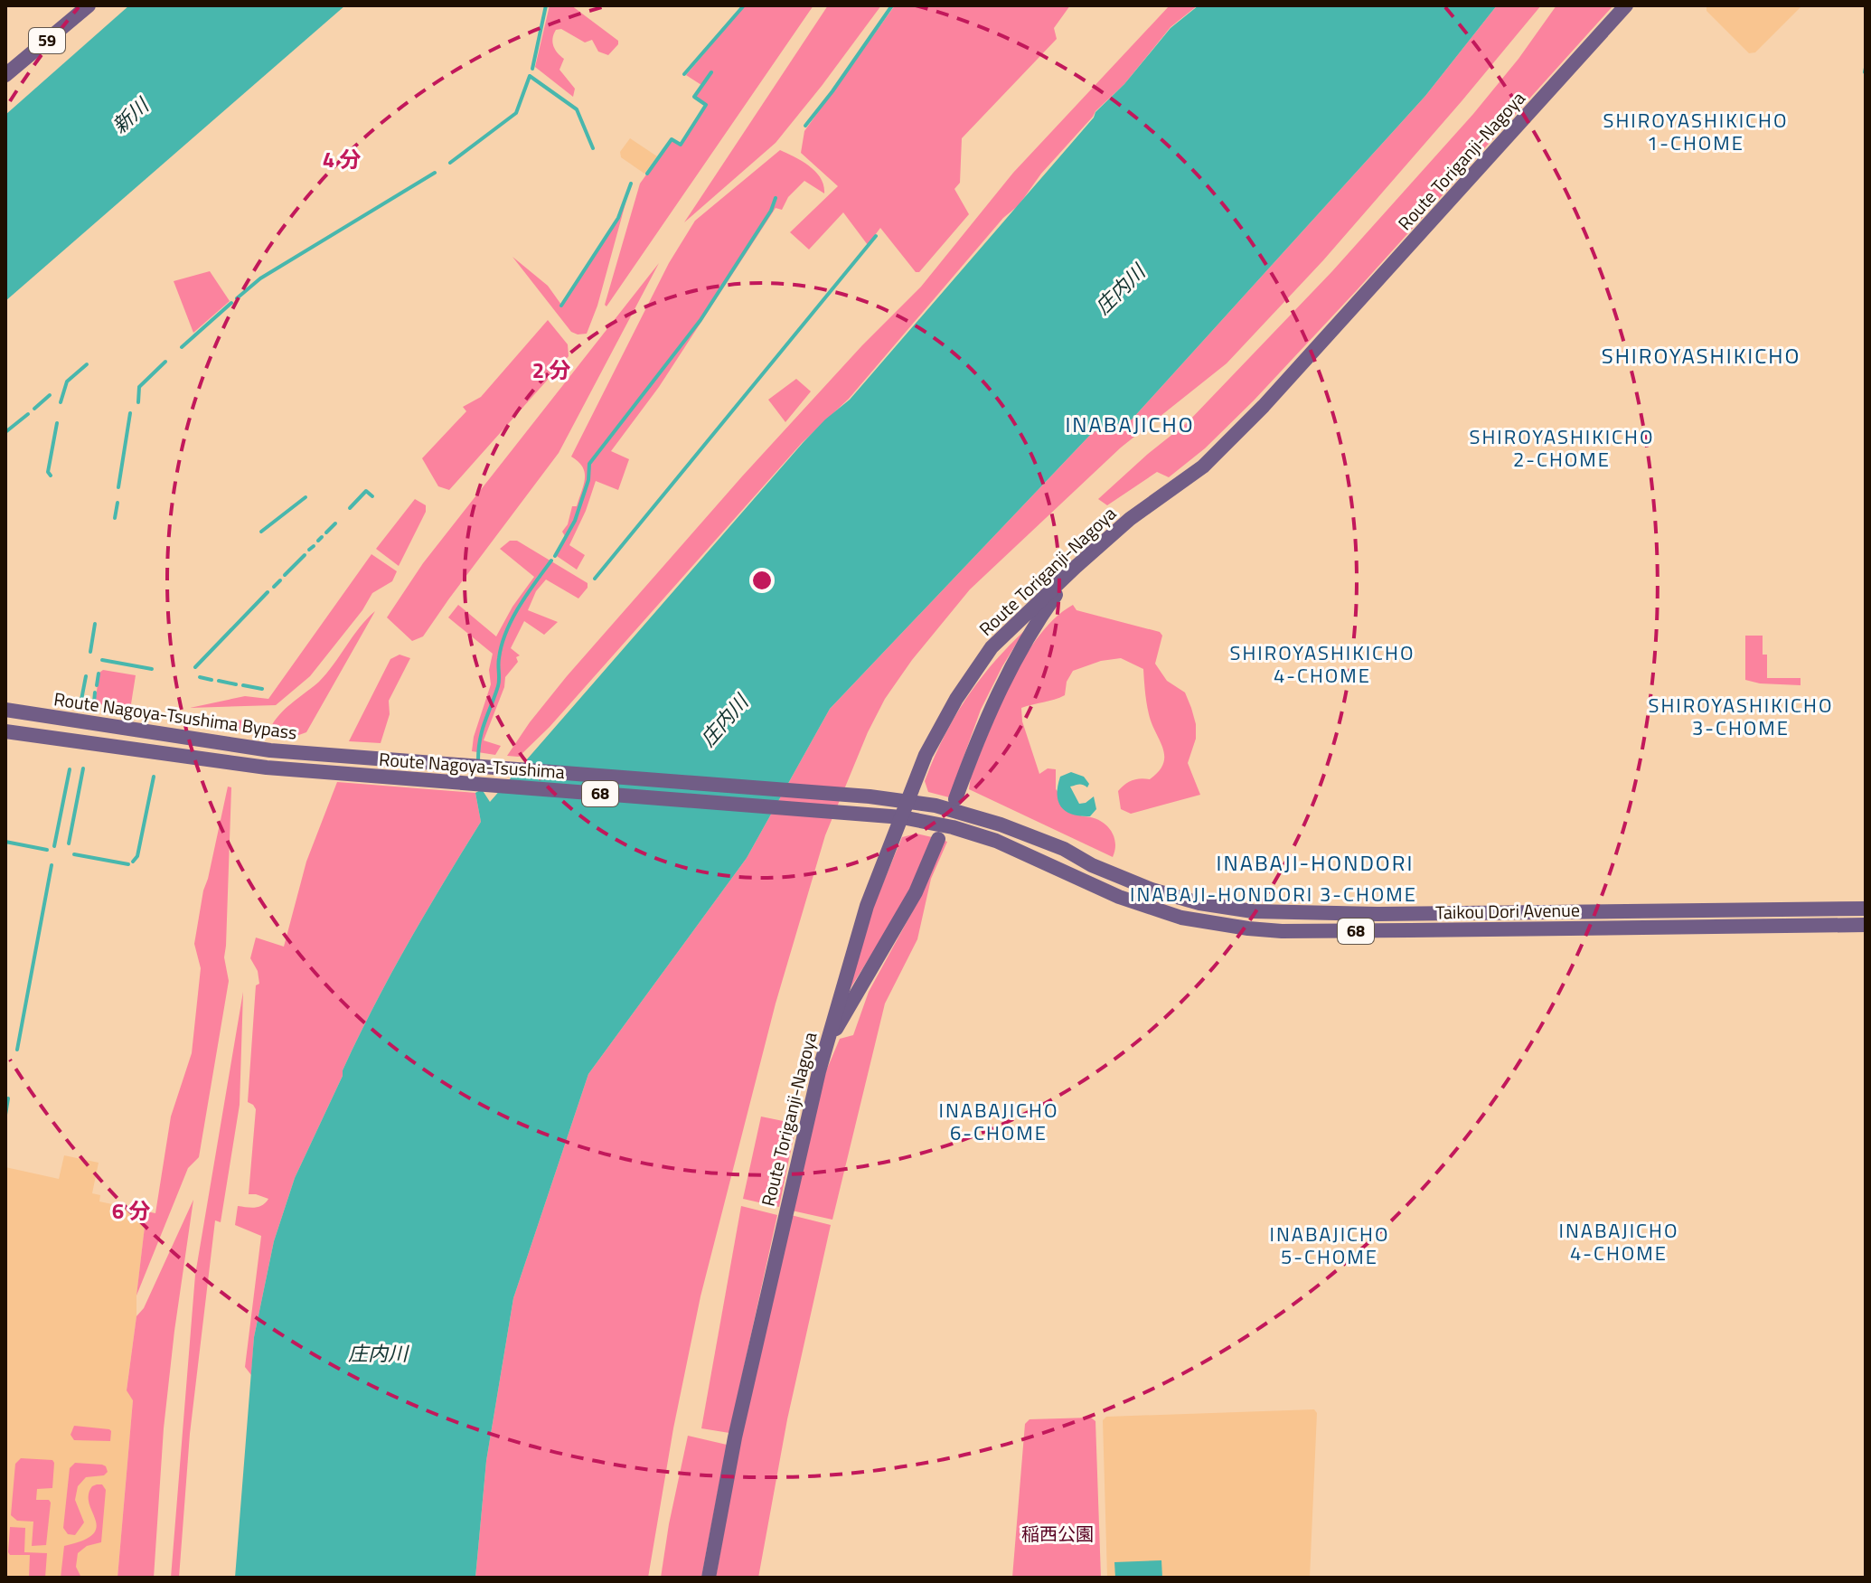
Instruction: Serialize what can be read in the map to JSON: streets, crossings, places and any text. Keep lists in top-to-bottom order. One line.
{"streets":{"main road":["59","Route Toriganji-Nagoya","Route Nagoya-Tsushima Bypass","Route Nagoya-Tsushima","68","Taikou Dori Avenue"]},"crossings":[["Route Toriganji-Nagoya","Taikou Dori Avenue"],["Route Nagoya-Tsushima Bypass","Route Nagoya-Tsushima"],["Route Nagoya-Tsushima","Taikou Dori Avenue"]],"districts":["SHIROYASHIKICHO 1-CHOME","SHIROYASHIKICHO","INABAJICHO","SHIROYASHIKICHO 2-CHOME","SHIROYASHIKICHO 4-CHOME","SHIROYASHIKICHO 3-CHOME","INABAJI-HONDORI","INABAJI-HONDORI 3-CHOME","INABAJICHO 6-CHOME","INABAJICHO 4-CHOME","INABAJICHO 5-CHOME"],"water":["新川","庄内川"],"parks":["稲西公園"],"rings":["4 分","2 分","6 分"]}
